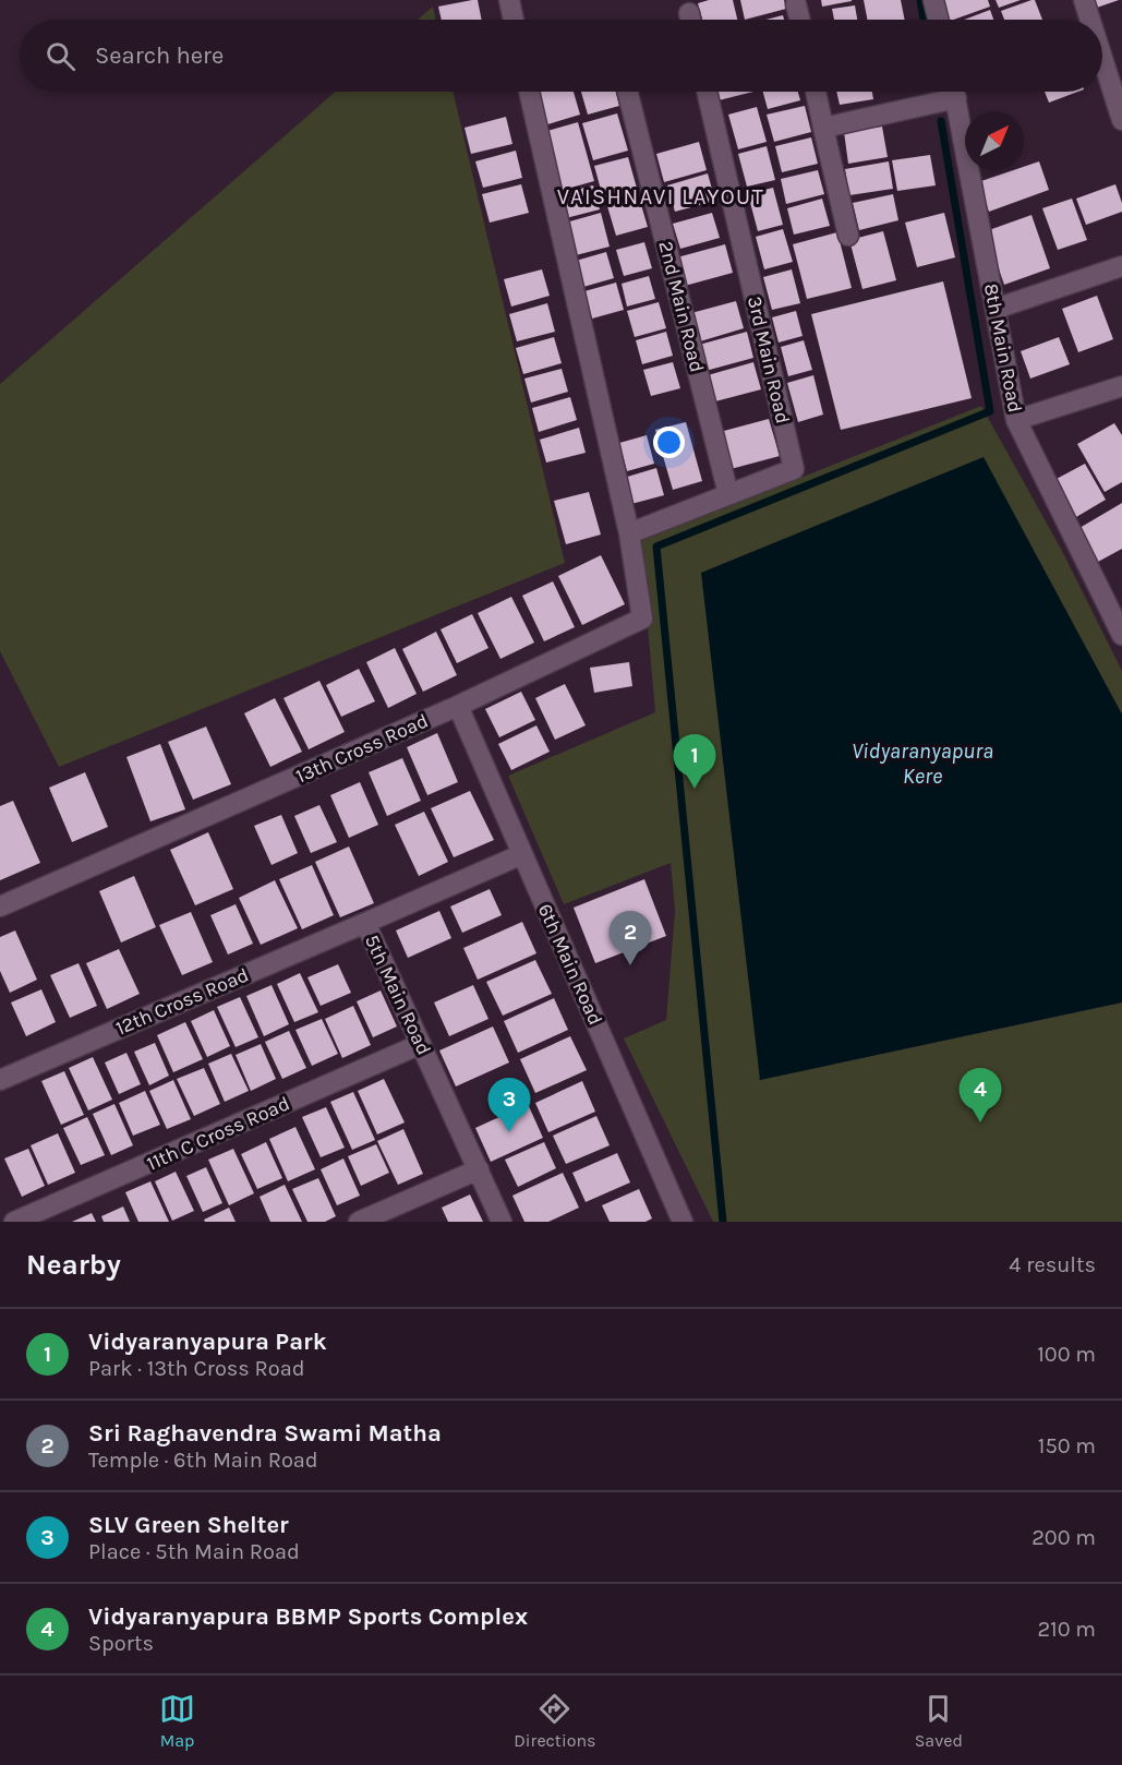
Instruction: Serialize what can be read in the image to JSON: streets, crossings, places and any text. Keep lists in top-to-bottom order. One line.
{"streets":{"street":["2nd Main Road","8th Main Road","3rd Main Road","13th Cross Road","6th Main Road","5th Main Road","12th Cross Road","11th C Cross Road"]},"crossings":[["2nd Main Road","3rd Main Road"],["3rd Main Road","13th Cross Road"],["13th Cross Road","6th Main Road"],["6th Main Road","5th Main Road"],["5th Main Road","12th Cross Road"],["5th Main Road","11th C Cross Road"]],"districts":["VAISHNAVI LAYOUT"],"water":["Vidyaranyapura Kere"],"north":"top right","page":{"search":"Search here","pins":["1","2","4","3"],"heading":["Nearby","4 results"],"list":[{"mark":"1","name":"Vidyaranyapura Park","note":"Park · 13th Cross Road","value":"100 m"},{"mark":"2","name":"Sri Raghavendra Swami Matha","note":"Temple · 6th Main Road","value":"150 m"},{"mark":"3","name":"SLV Green Shelter","note":"Place · 5th Main Road","value":"200 m"},{"mark":"4","name":"Vidyaranyapura BBMP Sports Complex","note":"Sports","value":"210 m"}],"nav":["Map","Directions","Saved"]}}
